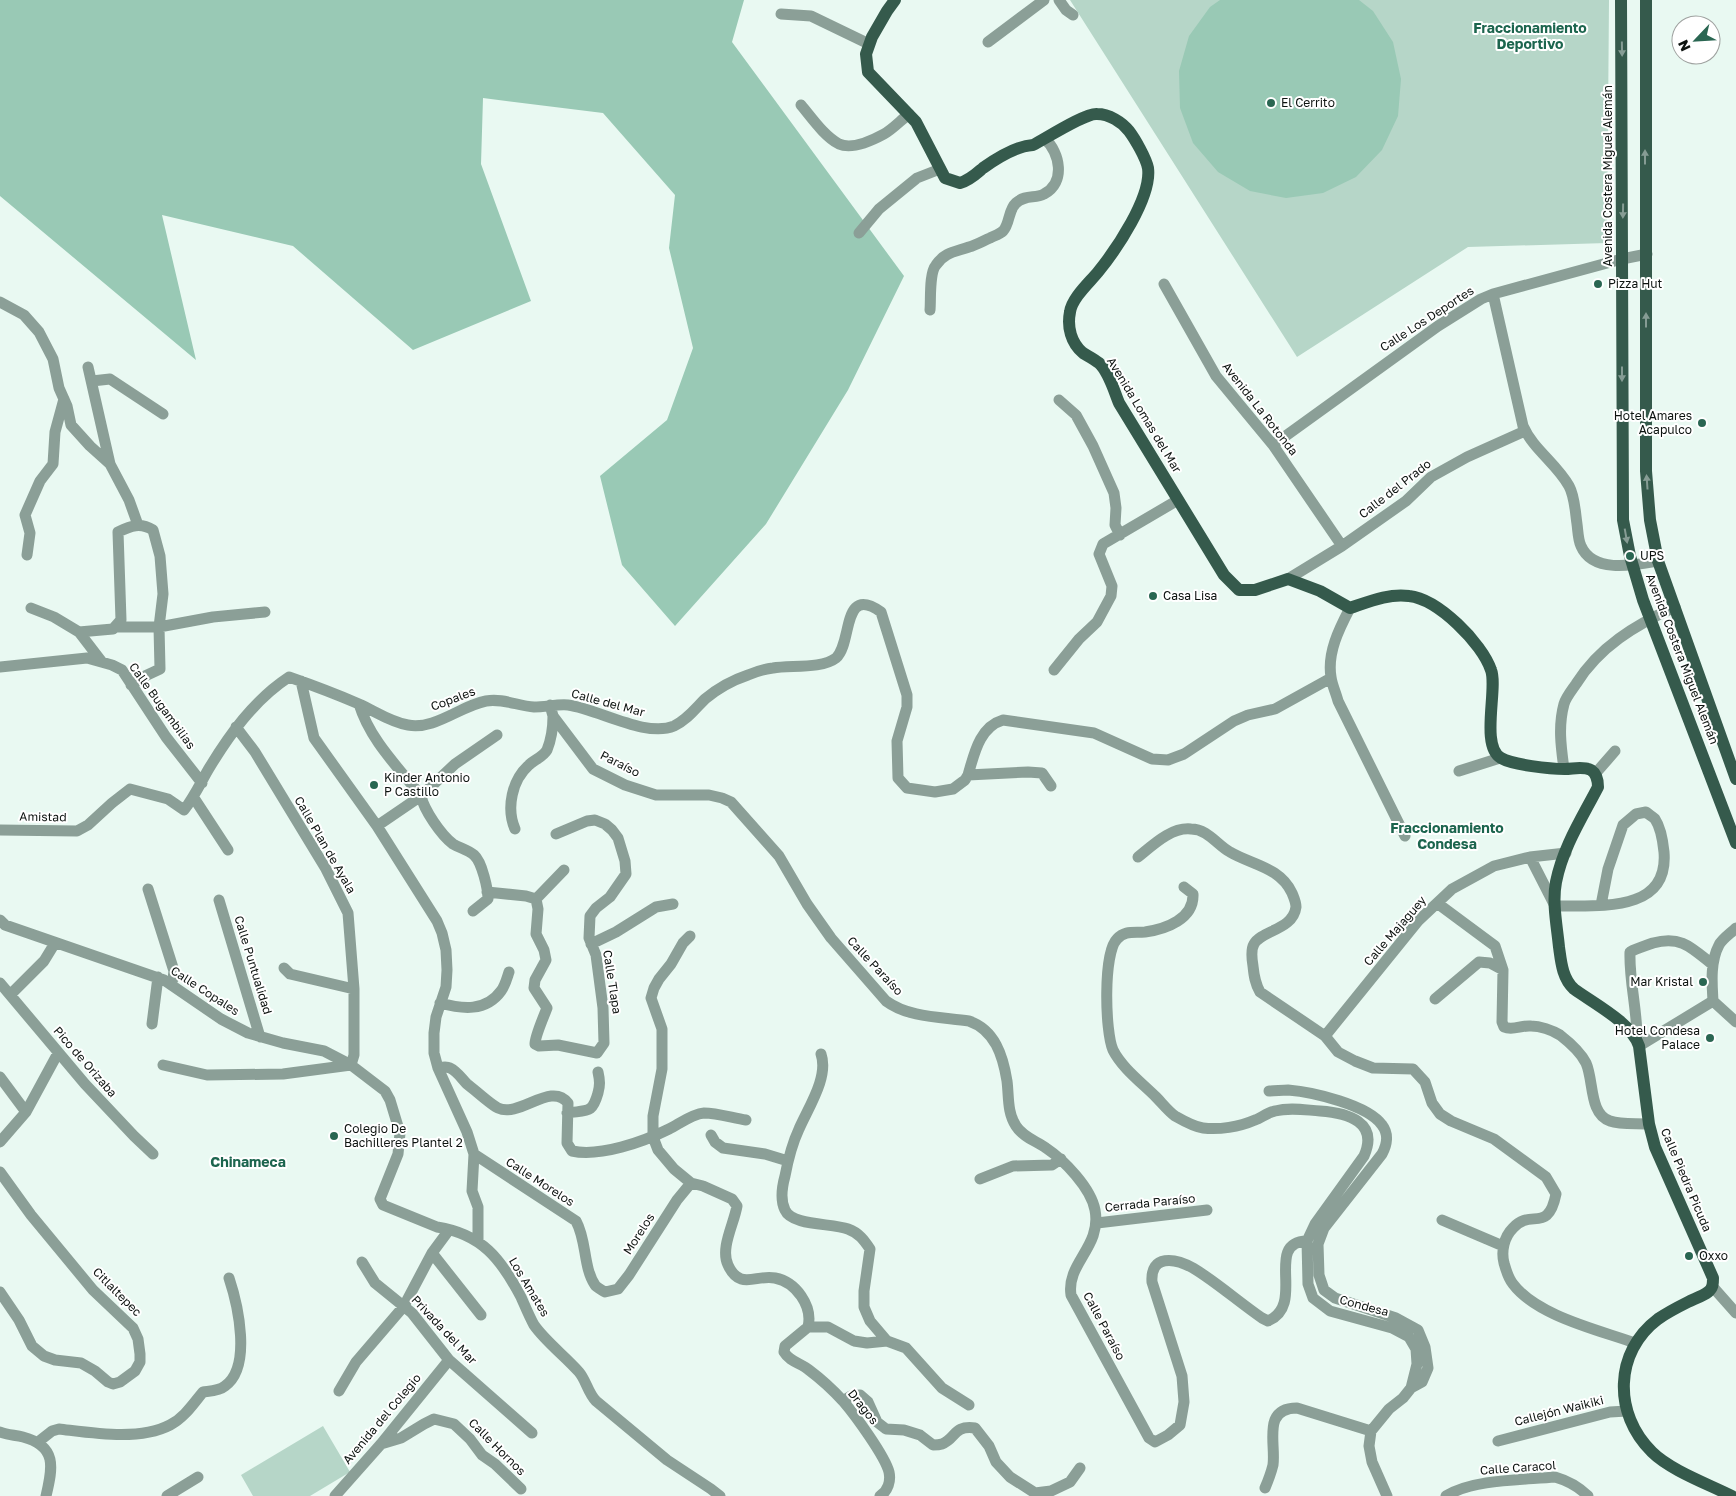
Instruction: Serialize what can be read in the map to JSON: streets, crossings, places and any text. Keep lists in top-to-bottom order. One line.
{"streets":{"main road":["Avenida Costera Miguel Alemán","Avenida Lomas del Mar","Calle Piedra Picuda"],"street":["Calle Los Deportes","Avenida La Rotonda","Calle del Prado","Copales","Calle del Mar","Calle Bugambilias","Paraíso","Amistad","Calle Plan de Ayala","Calle Majaguey","Calle Puntualidad","Calle Paraíso","Calle Tlapa","Calle Copales","Pico de Orizaba","Calle Morelos","Cerrada Paraíso","Morelos","Los Amates","Citlaltepec","Condesa","Privada del Mar","Dragos","Callejón Waikiki","Avenida del Colegio","Calle Hornos","Calle Caracol"]},"crossings":[["Avenida Costera Miguel Alemán","Calle Los Deportes"],["Calle Los Deportes","Avenida La Rotonda"],["Avenida La Rotonda","Calle del Prado"],["Avenida Lomas del Mar","Calle del Prado"],["Copales","Calle del Mar"],["Calle del Mar","Paraíso"],["Paraíso","Calle Paraíso"],["Calle Plan de Ayala","Calle Copales"],["Calle Plan de Ayala","Los Amates"],["Calle Puntualidad","Calle Copales"],["Calle Paraíso","Cerrada Paraíso"],["Calle Paraíso","Condesa"],["Calle Copales","Los Amates"],["Calle Morelos","Morelos"],["Privada del Mar","Avenida del Colegio"],["Avenida del Colegio","Calle Hornos"]],"districts":["Fraccionamiento Deportivo","Fraccionamiento Condesa","Chinameca"],"places":["El Cerrito","Pizza Hut","Hotel Amares Acapulco","UPS","Casa Lisa","Kinder Antonio P Castillo","Mar Kristal","Hotel Condesa Palace","Colegio De Bachilleres Plantel 2","Oxxo"],"north":"bottom left"}
